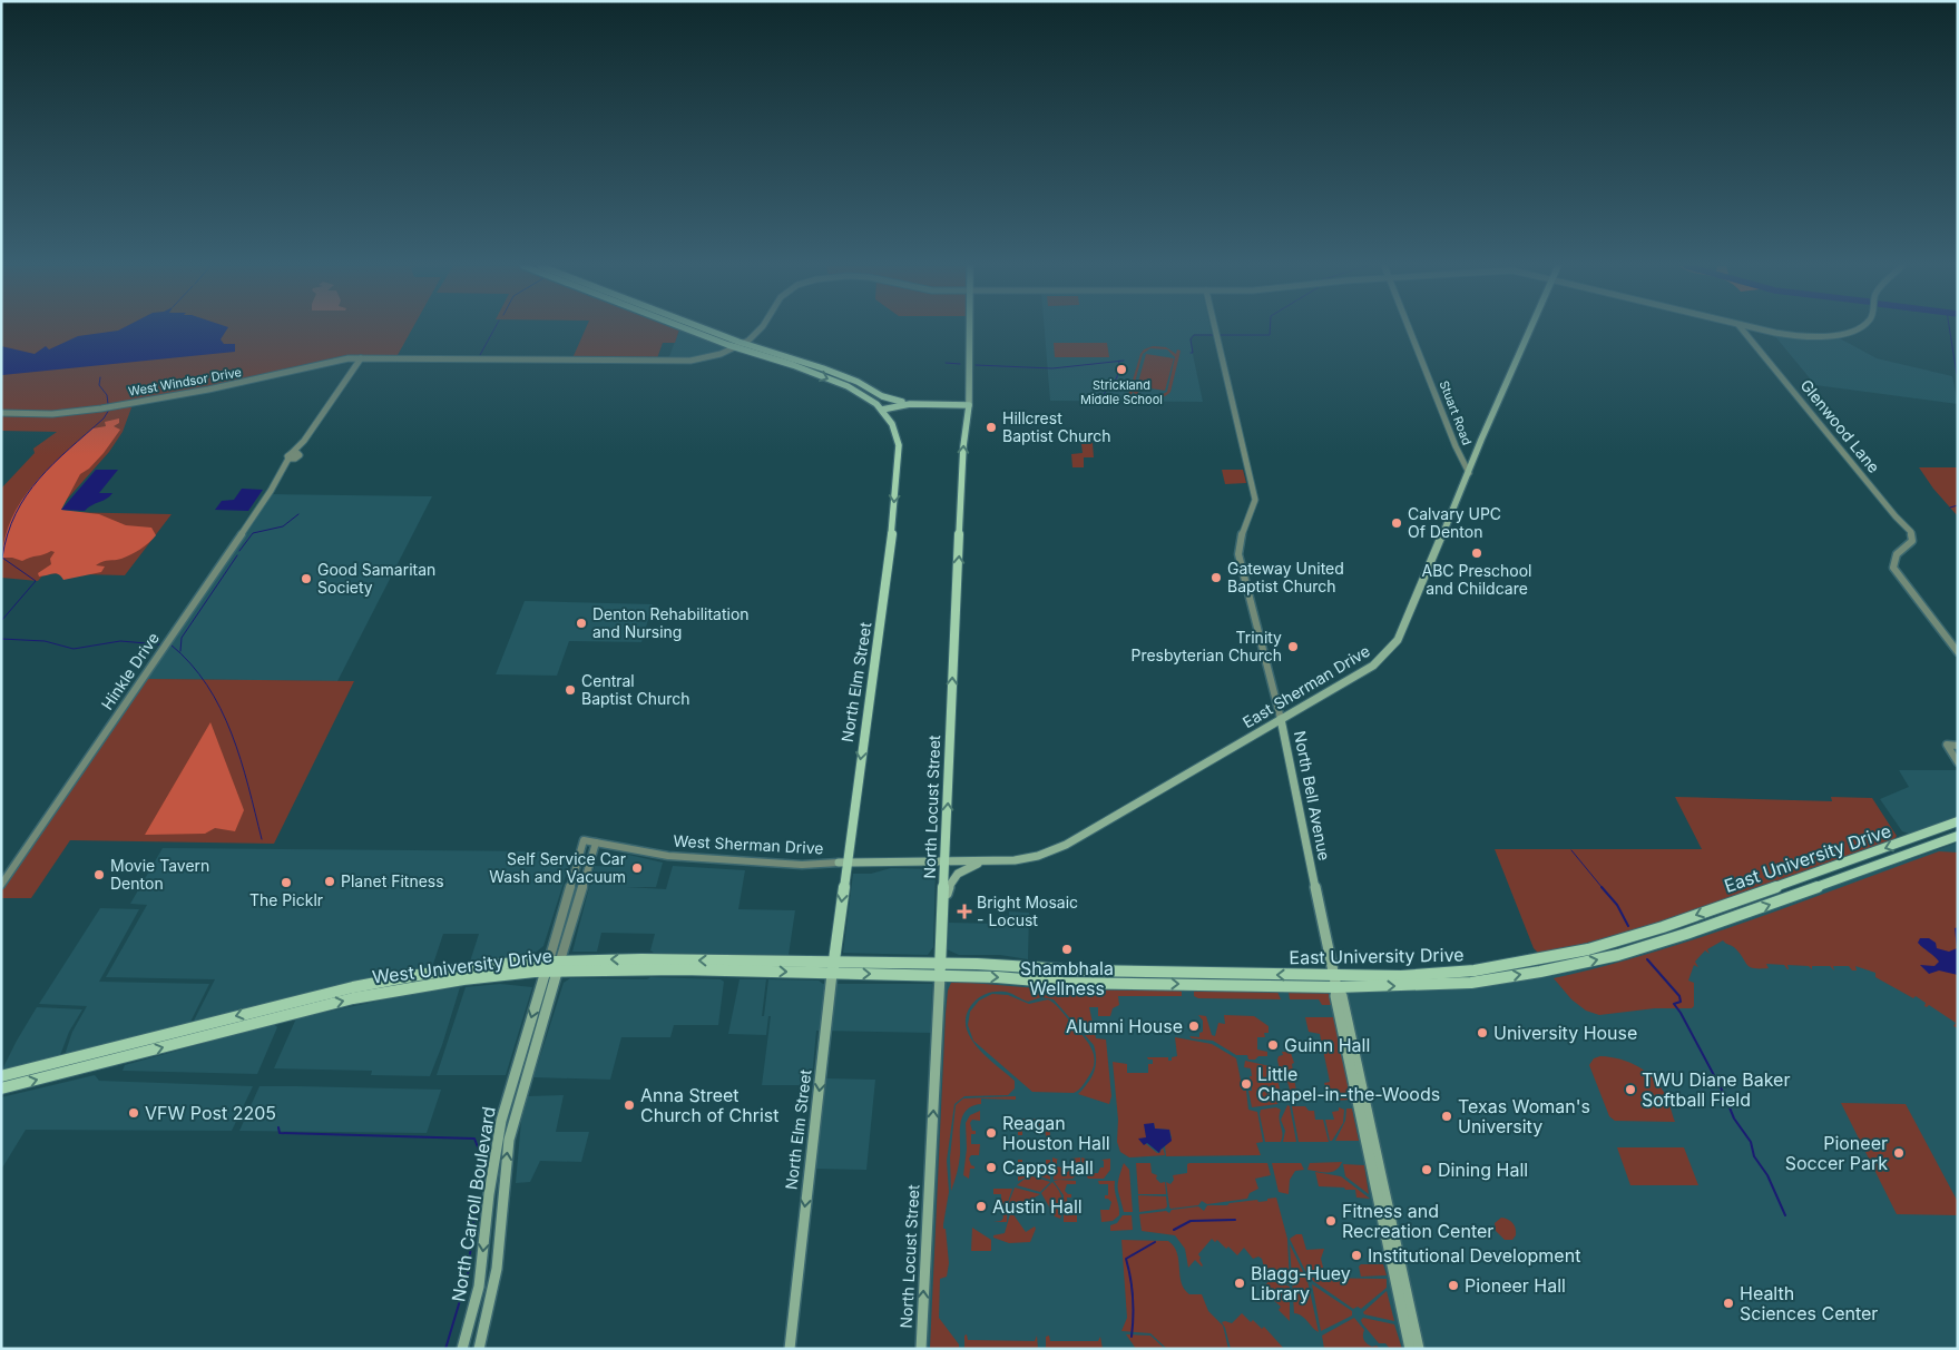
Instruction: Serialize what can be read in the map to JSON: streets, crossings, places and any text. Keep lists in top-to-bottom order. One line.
{"streets":{"main road":["North Elm Street","East Sherman Drive","North Bell Avenue","North Locust Street","West Sherman Drive","East University Drive","West University Drive","North Carroll Boulevard"],"street":["West Windsor Drive","Stuart Road","Glenwood Lane","Hinkle Drive"]},"crossings":[["West Windsor Drive","Hinkle Drive"],["West Windsor Drive","North Elm Street"],["Stuart Road","East Sherman Drive"],["North Elm Street","West Sherman Drive"],["North Elm Street","West University Drive"],["East Sherman Drive","North Bell Avenue"],["East Sherman Drive","North Locust Street"],["East Sherman Drive","West Sherman Drive"],["North Bell Avenue","East University Drive"],["North Locust Street","West Sherman Drive"],["North Locust Street","East University Drive"],["North Locust Street","West University Drive"],["West Sherman Drive","North Carroll Boulevard"],["East University Drive","West University Drive"],["West University Drive","North Carroll Boulevard"]],"one_way":["North Elm Street","North Locust Street"],"places":{"other":["Strickland Middle School","Hillcrest Baptist Church","Calvary UPC Of Denton","ABC Preschool and Childcare","Gateway United Baptist Church","Good Samaritan Society","Denton Rehabilitation and Nursing","Trinity Presbyterian Church","Central Baptist Church","Self Service Car Wash and Vacuum","Movie Tavern Denton","Planet Fitness","The Picklr","Shambhala Wellness","Alumni House","University House","Guinn Hall","Little Chapel-in-the-Woods","TWU Diane Baker Softball Field","Anna Street Church of Christ","VFW Post 2205","Texas Woman's University","Reagan Houston Hall","Pioneer Soccer Park","Capps Hall","Dining Hall","Austin Hall","Fitness and Recreation Center","Institutional Development","Blagg-Huey Library","Pioneer Hall","Health Sciences Center"],"health":["Bright Mosaic - Locust"]}}
